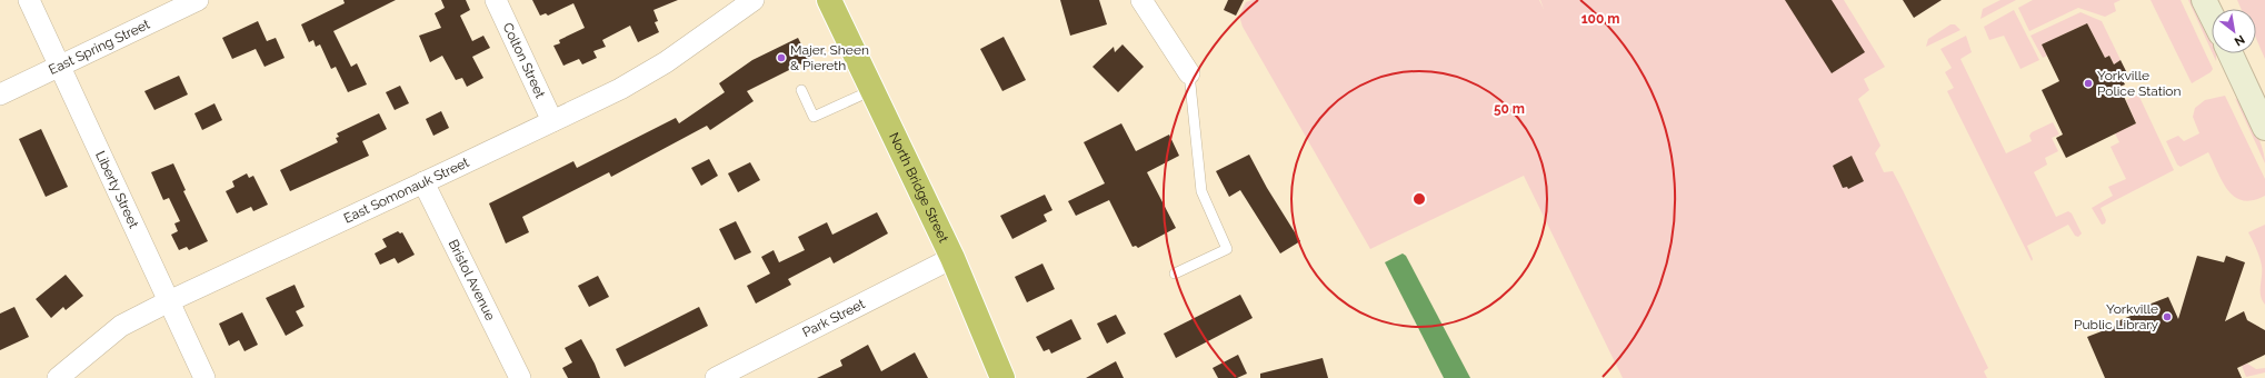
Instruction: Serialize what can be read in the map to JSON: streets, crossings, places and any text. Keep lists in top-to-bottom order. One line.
{"streets":{"highway":["North Bridge Street"],"street":["East Spring Street","Colton Street","Liberty Street","East Somonauk Street","Bristol Avenue","Park Street"]},"crossings":[["East Spring Street","Liberty Street"],["Colton Street","East Somonauk Street"],["North Bridge Street","Park Street"],["Liberty Street","East Somonauk Street"],["East Somonauk Street","Bristol Avenue"]],"places":["Majer, Sheen & Piereth","Yorkville Police Station","Yorkville Public Library"],"north":"bottom right","rings":["100 m","50 m"]}
